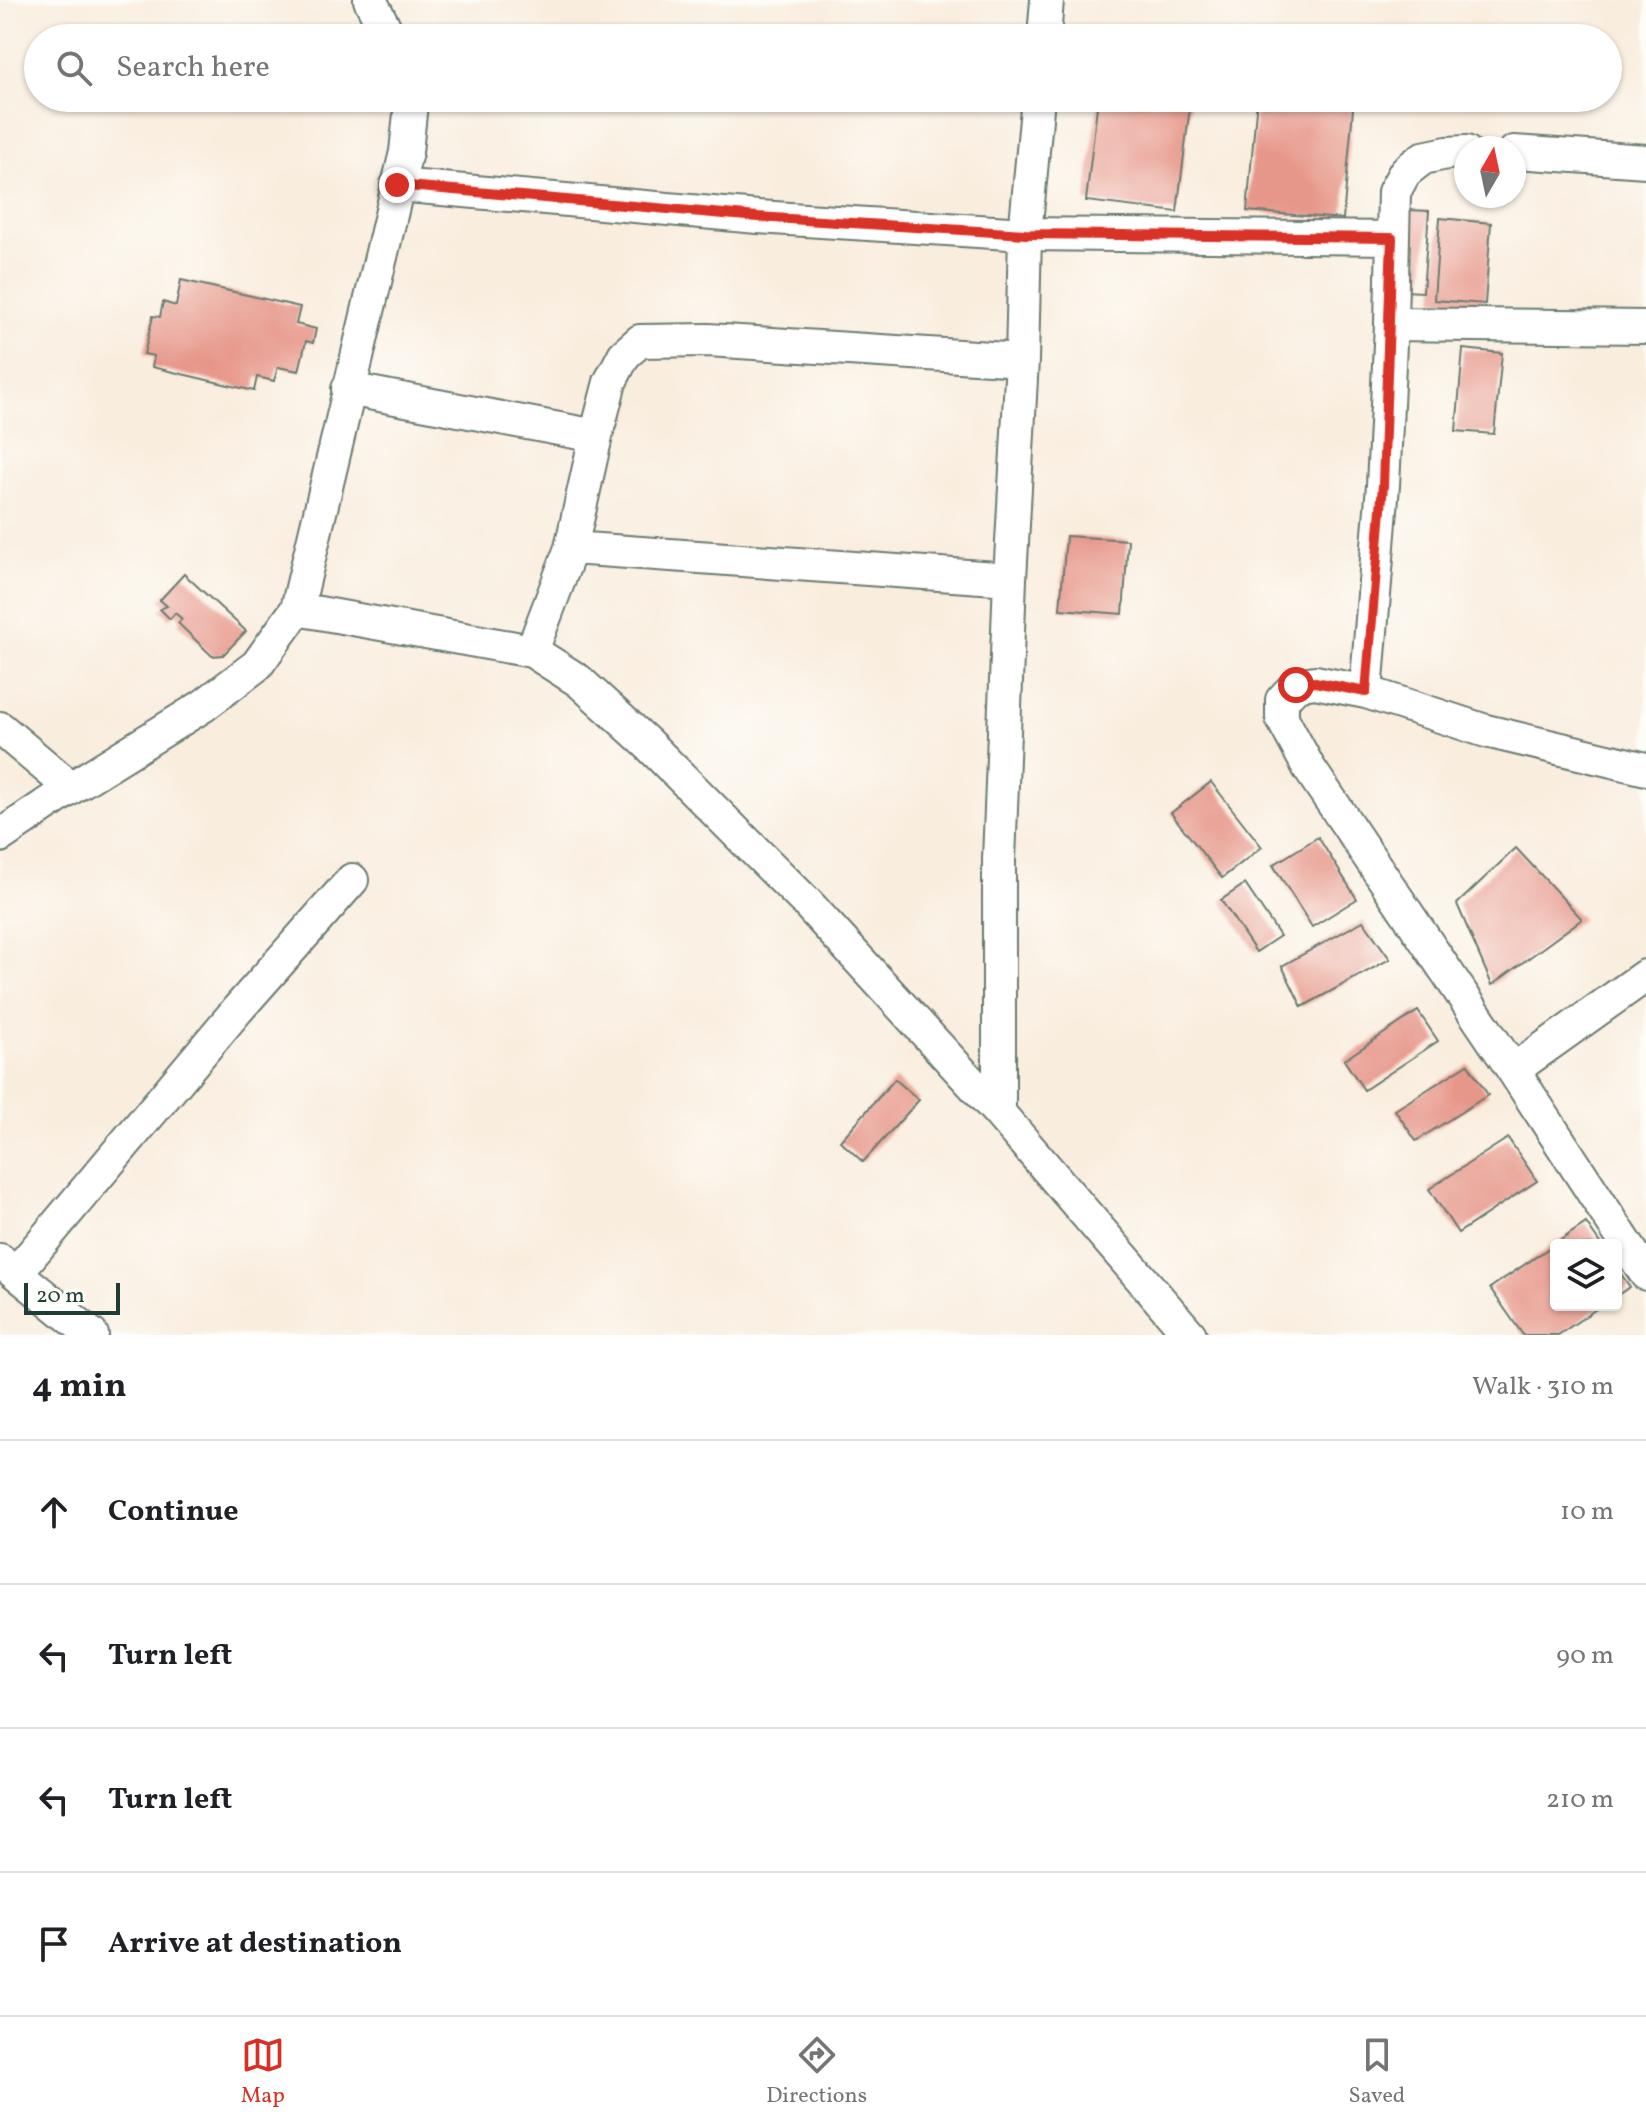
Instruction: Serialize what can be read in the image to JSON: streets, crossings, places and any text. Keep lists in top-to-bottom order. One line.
{"scale_bar":"20 m","north":"top","page":{"search":"Search here","scale":"20 m","heading":["4 min","Walk · 310 m"],"list":[["Continue","10 m"],["Turn left","90 m"],["Turn left","210 m"],"Arrive at destination"],"nav":["Map","Directions","Saved"]}}
